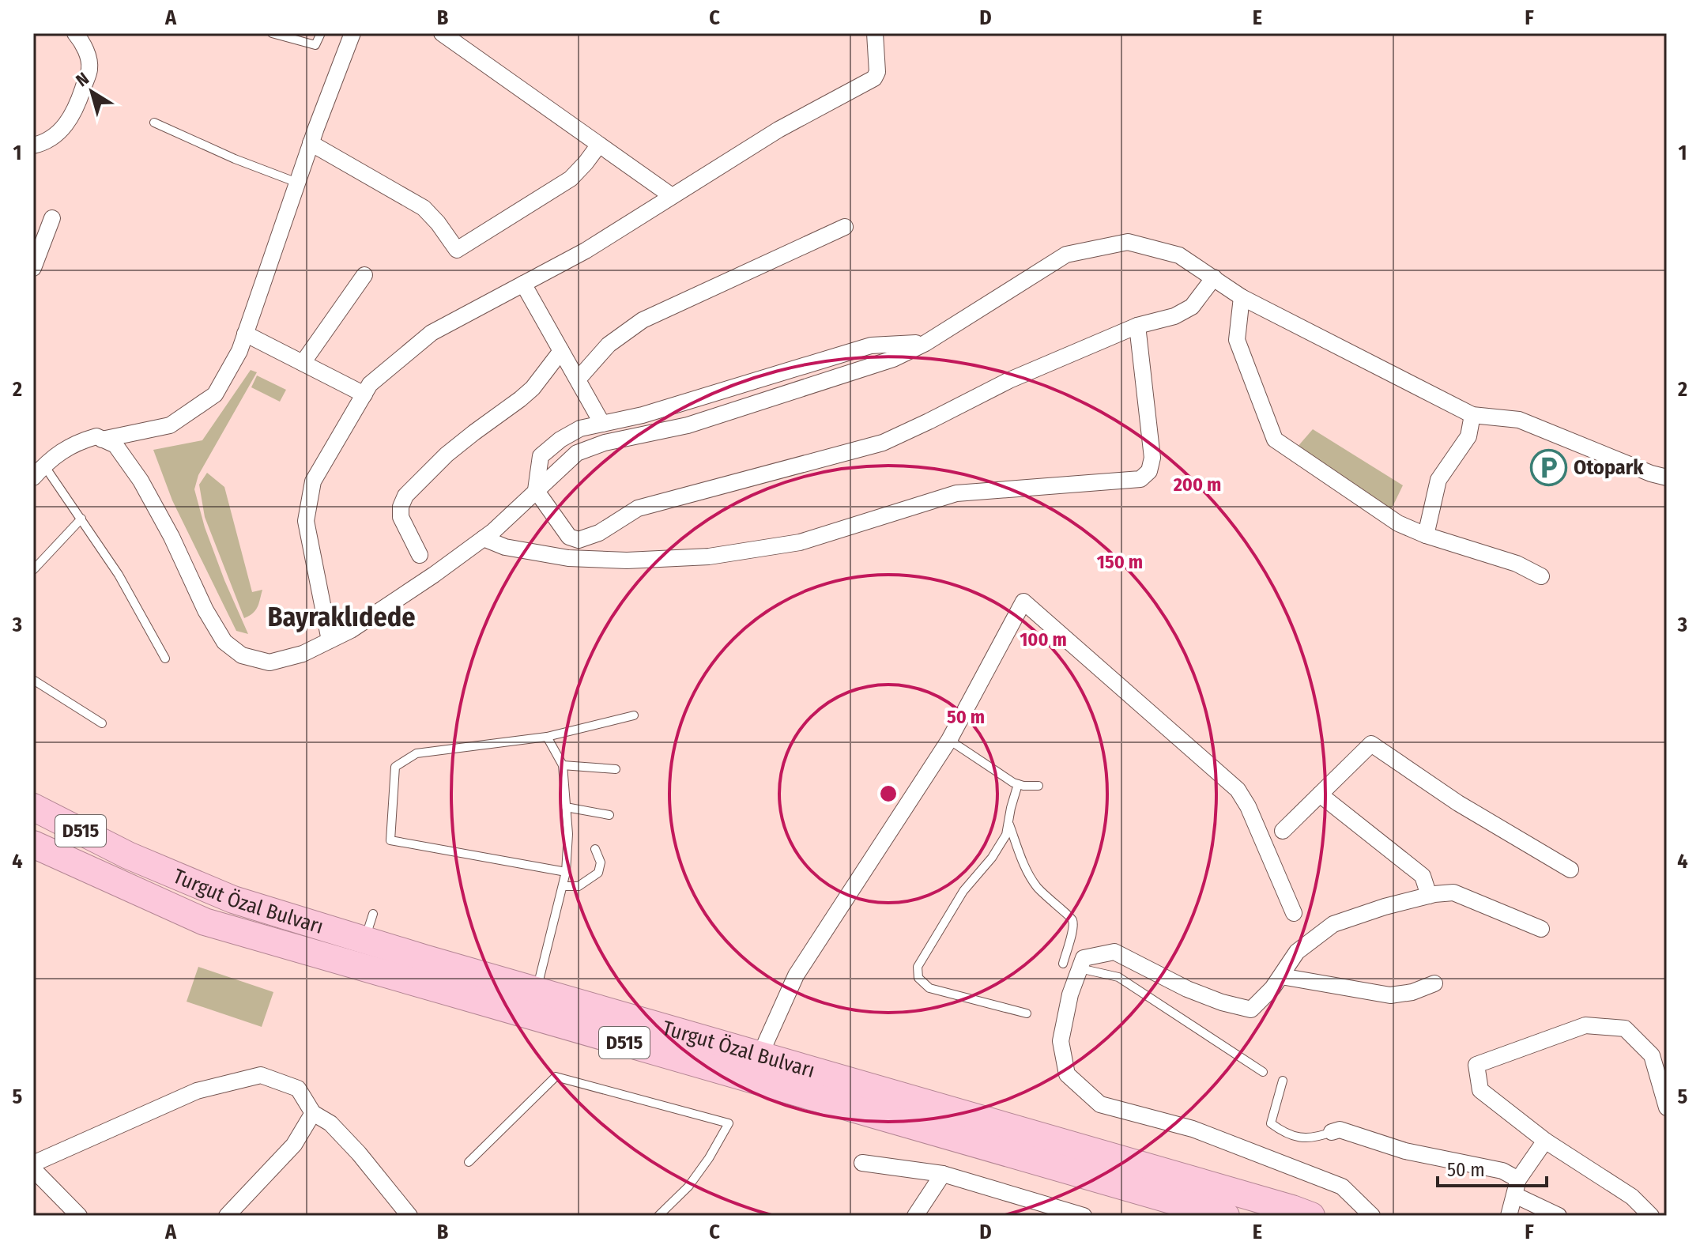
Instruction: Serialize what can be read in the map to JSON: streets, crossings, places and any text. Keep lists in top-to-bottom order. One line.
{"streets":{"highway":["D515","Turgut Özal Bulvarı"]},"districts":["Bayraklıdede"],"places":{"parking":["Otopark"]},"scale_bar":"50 m","north":"top left","grid":{"columns":["A","B","C","D","E","F"],"rows":["1","2","3","4","5"]},"rings":["200 m","150 m","100 m","50 m"]}
